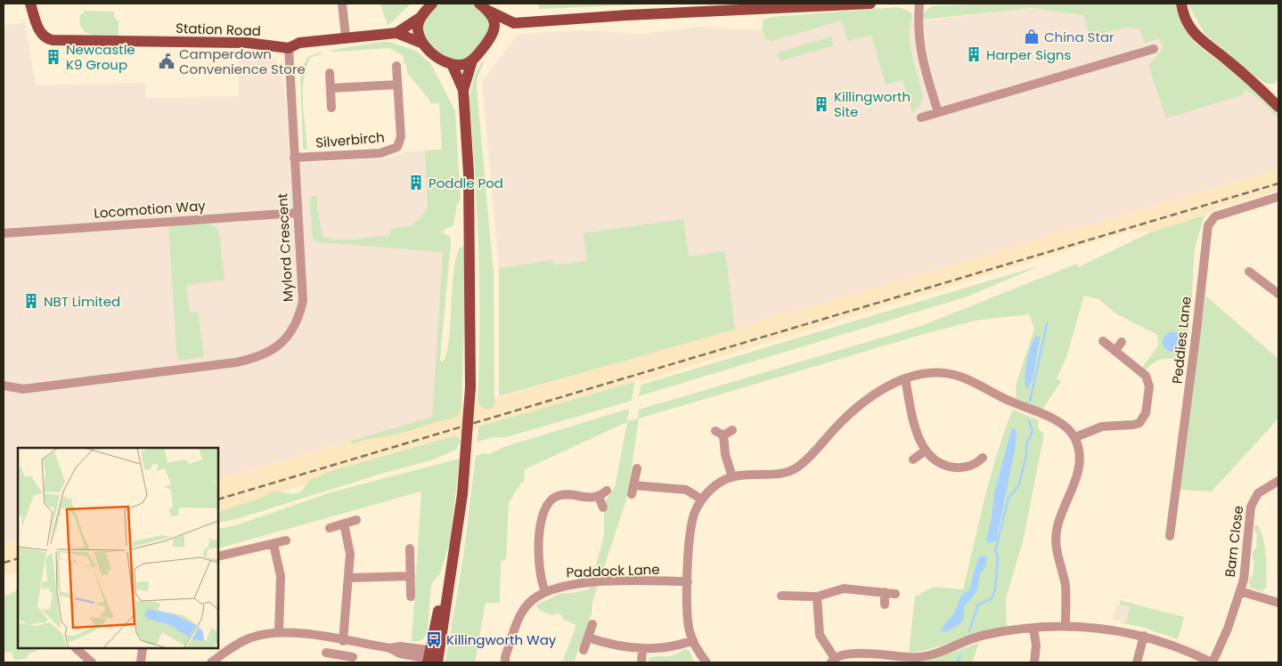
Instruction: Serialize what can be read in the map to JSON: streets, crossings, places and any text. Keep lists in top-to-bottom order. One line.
{"streets":{"main road":["Station Road"],"street":["Silverbirch","Locomotion Way","Mylord Crescent","Peddies Lane","Barn Close","Paddock Lane"]},"crossings":[["Station Road","Mylord Crescent"],["Silverbirch","Mylord Crescent"],["Locomotion Way","Mylord Crescent"]],"places":{"shop":["China Star"],"building":["Harper Signs","Newcastle K9 Group","Killingworth Site","Poddle Pod","NBT Limited"],"public building":["Camperdown Convenience Store"],"bus stop":["Killingworth Way"]}}
